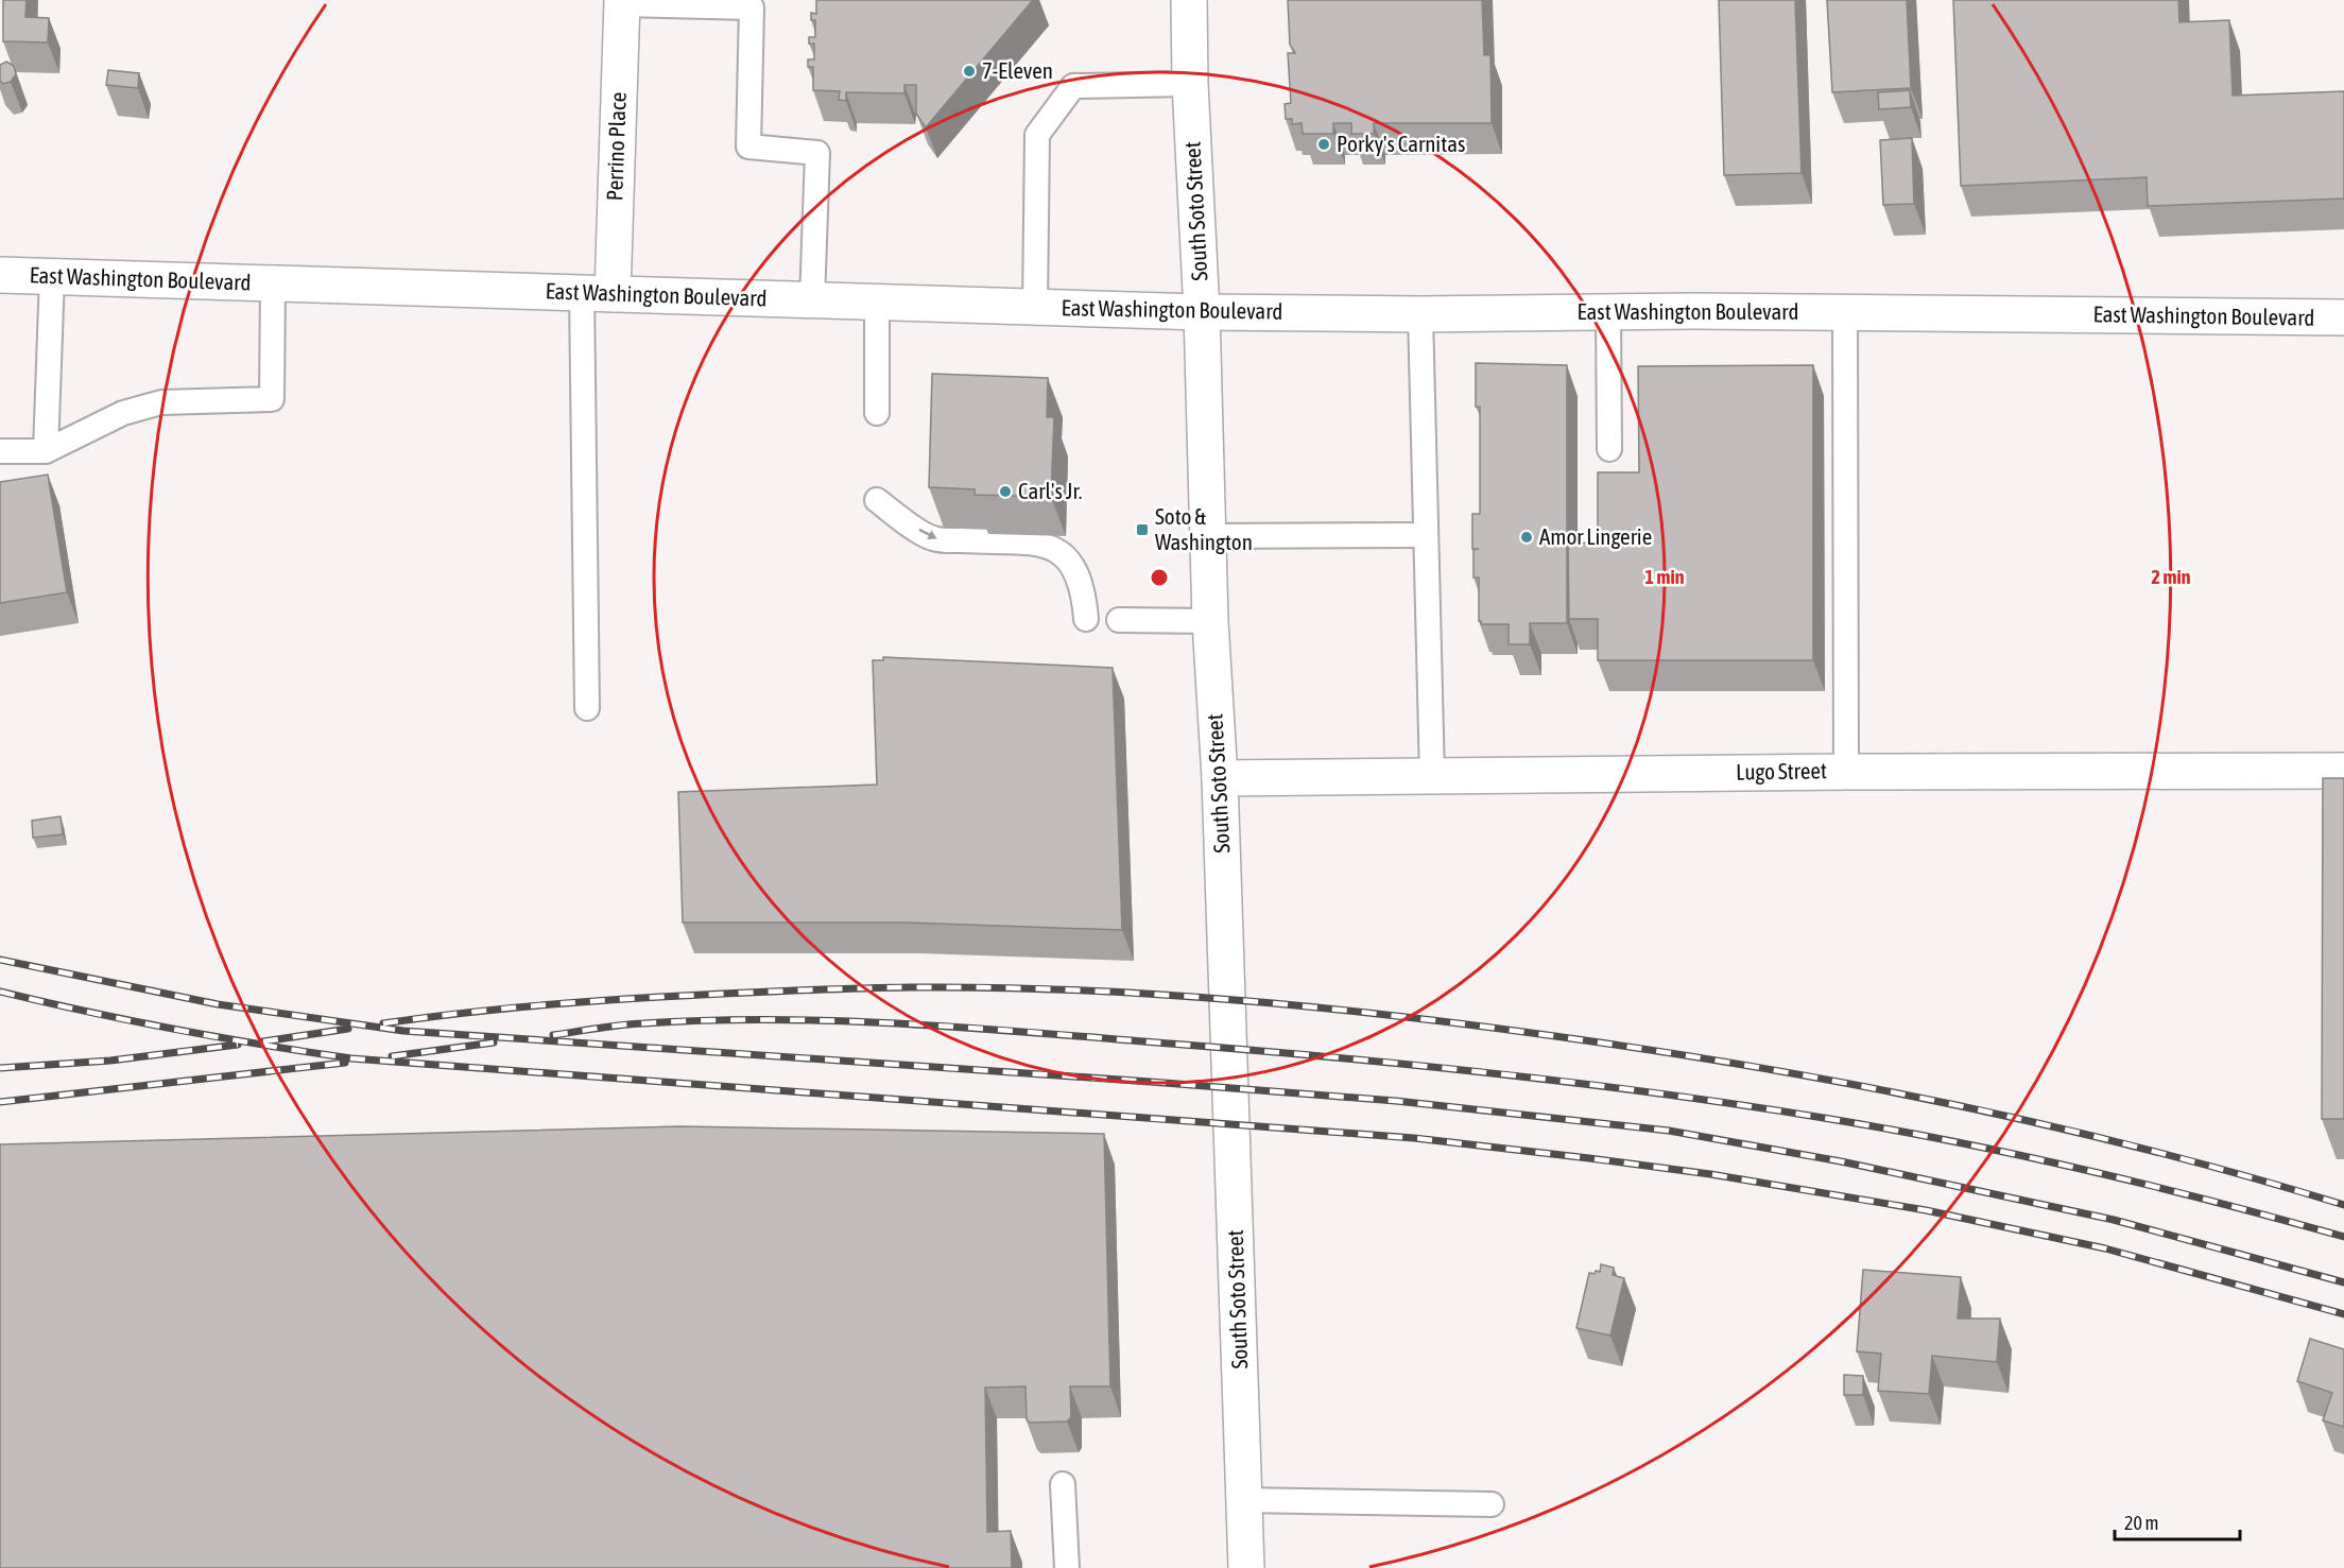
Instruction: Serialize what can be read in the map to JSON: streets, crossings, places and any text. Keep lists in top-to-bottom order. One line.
{"streets":{"main road":["Perrino Place","South Soto Street","East Washington Boulevard","Lugo Street"]},"crossings":[["Perrino Place","East Washington Boulevard"],["South Soto Street","East Washington Boulevard"],["South Soto Street","Lugo Street"]],"places":{"other":["7-Eleven","Porky's Carnitas","Carl's Jr.","Amor Lingerie"],"transit":["Soto & Washington"]},"scale_bar":"20 m","rings":["1 min","2 min"]}
